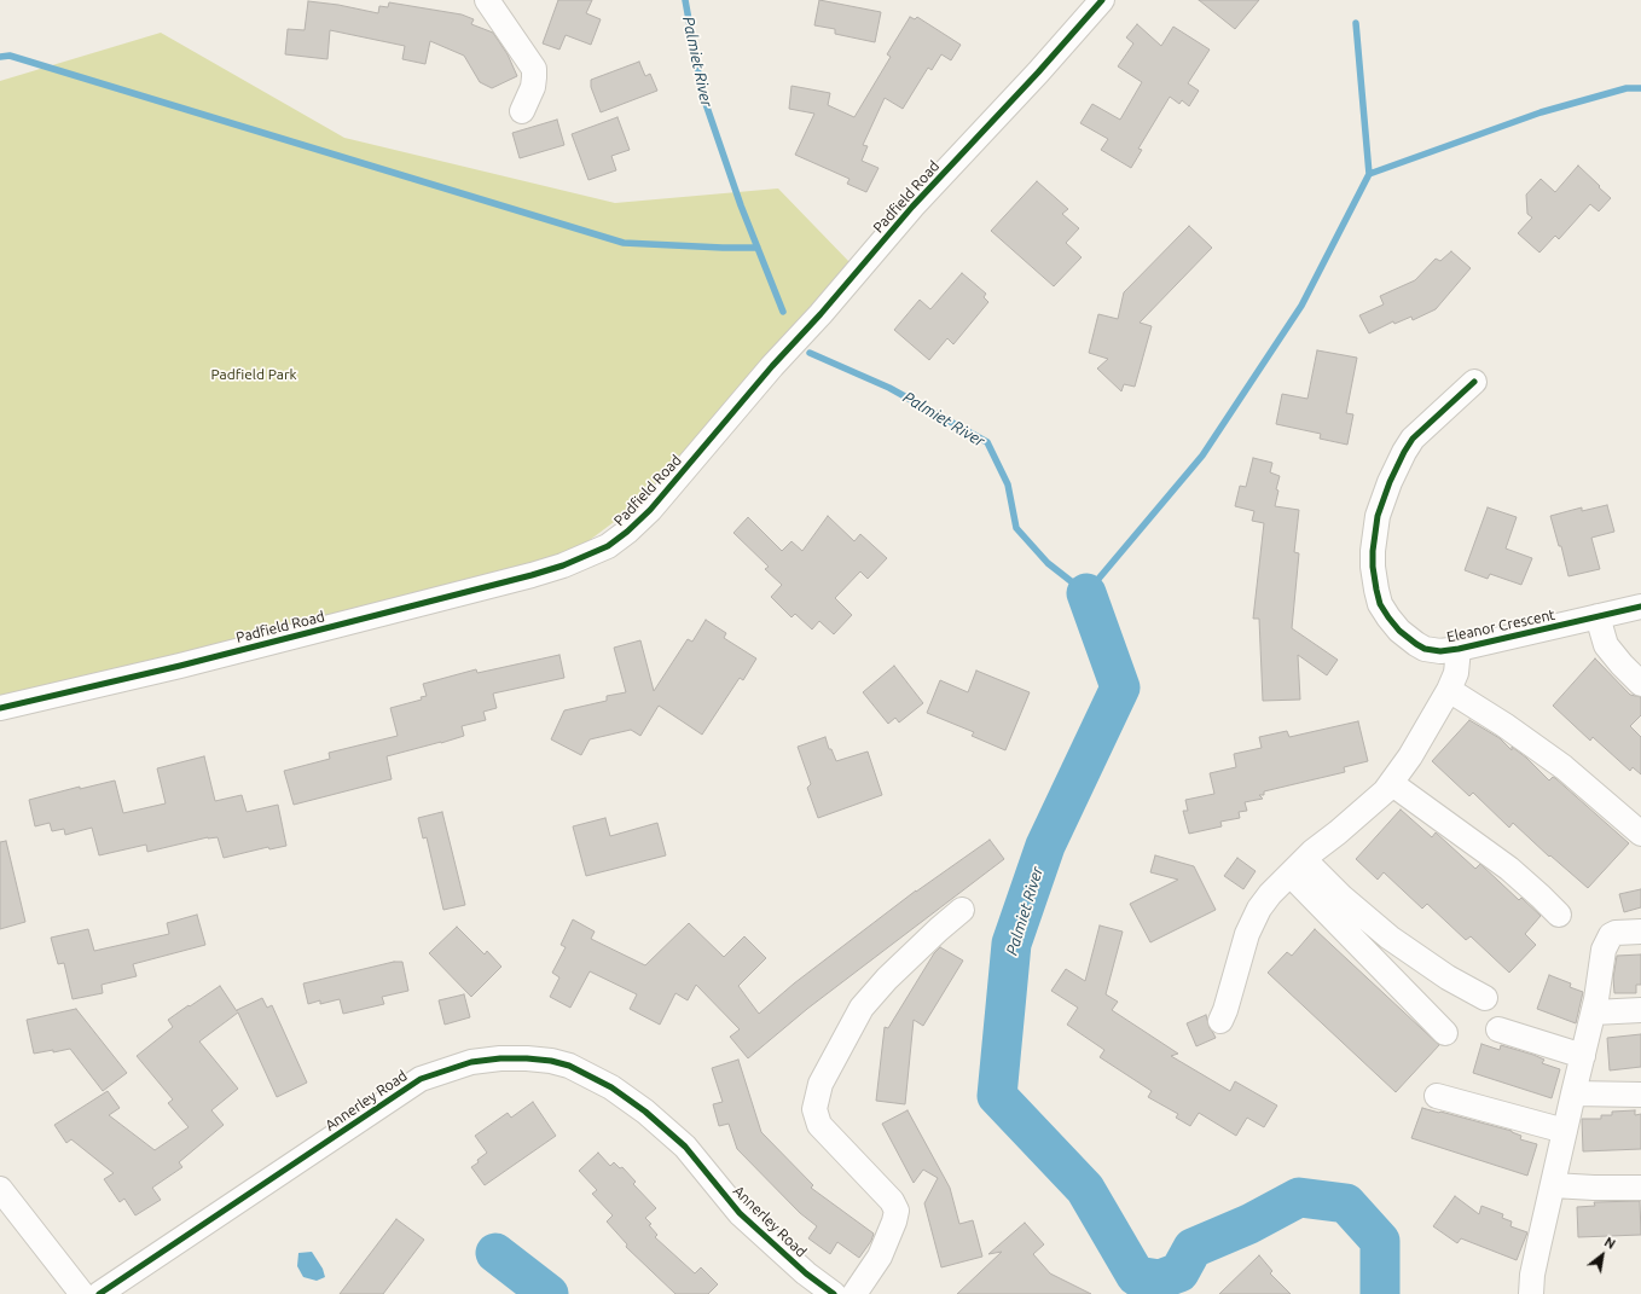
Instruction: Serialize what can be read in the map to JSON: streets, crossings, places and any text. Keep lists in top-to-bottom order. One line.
{"streets":{"street":["Padfield Road","Eleanor Crescent","Annerley Road"]},"water":["Palmiet River"],"parks":["Padfield Park"],"north":"top right"}
